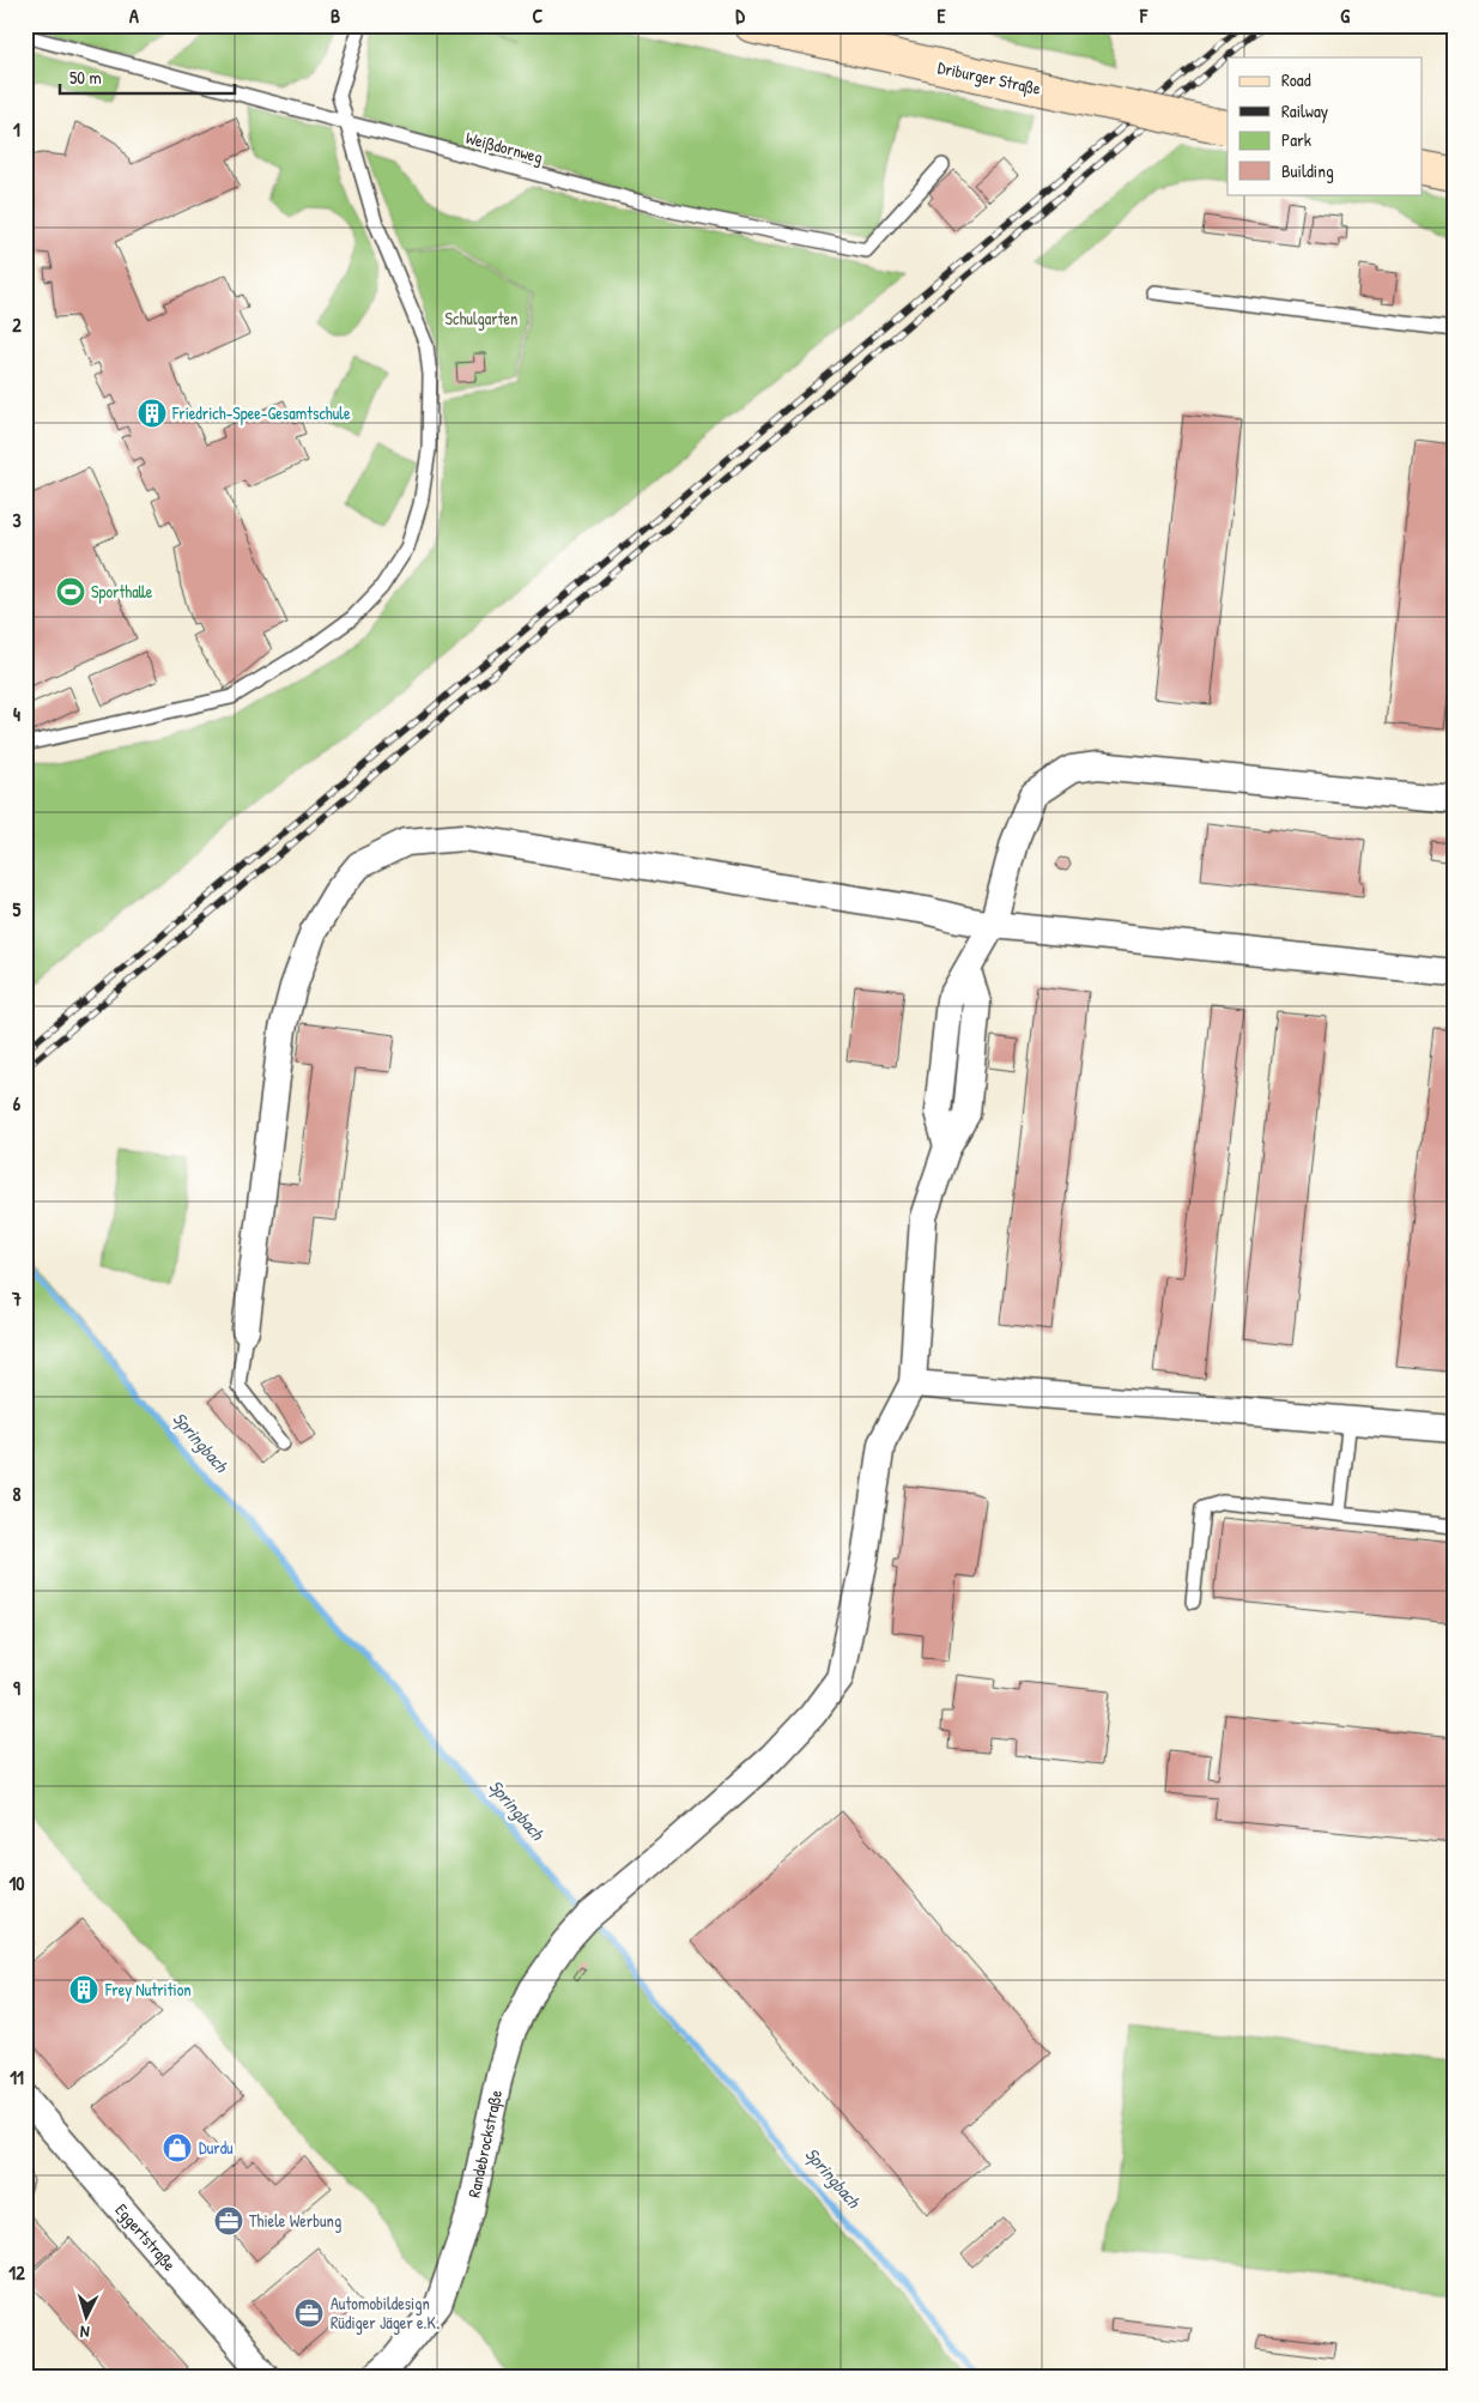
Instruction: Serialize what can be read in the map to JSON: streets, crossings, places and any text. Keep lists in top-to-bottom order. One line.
{"streets":{"main road":["Driburger Straße"],"street":["Randebrockstraße","Eggertstraße"],"lane":["Weißdornweg"]},"water":["Springbach"],"parks":["Schulgarten"],"places":{"building":["Friedrich-Spee-Gesamtschule","Frey Nutrition"],"sports":["Sporthalle"],"shop":["Durdu"],"office":["Thiele Werbung","Automobildesign Rüdiger Jäger e.K."]},"legend":["Road","Railway","Park","Building"],"scale_bar":"50 m","north":"bottom","grid":{"columns":["A","B","C","D","E","F","G"],"rows":["1","2","3","4","5","6","7","8","9","10","11","12"]}}
